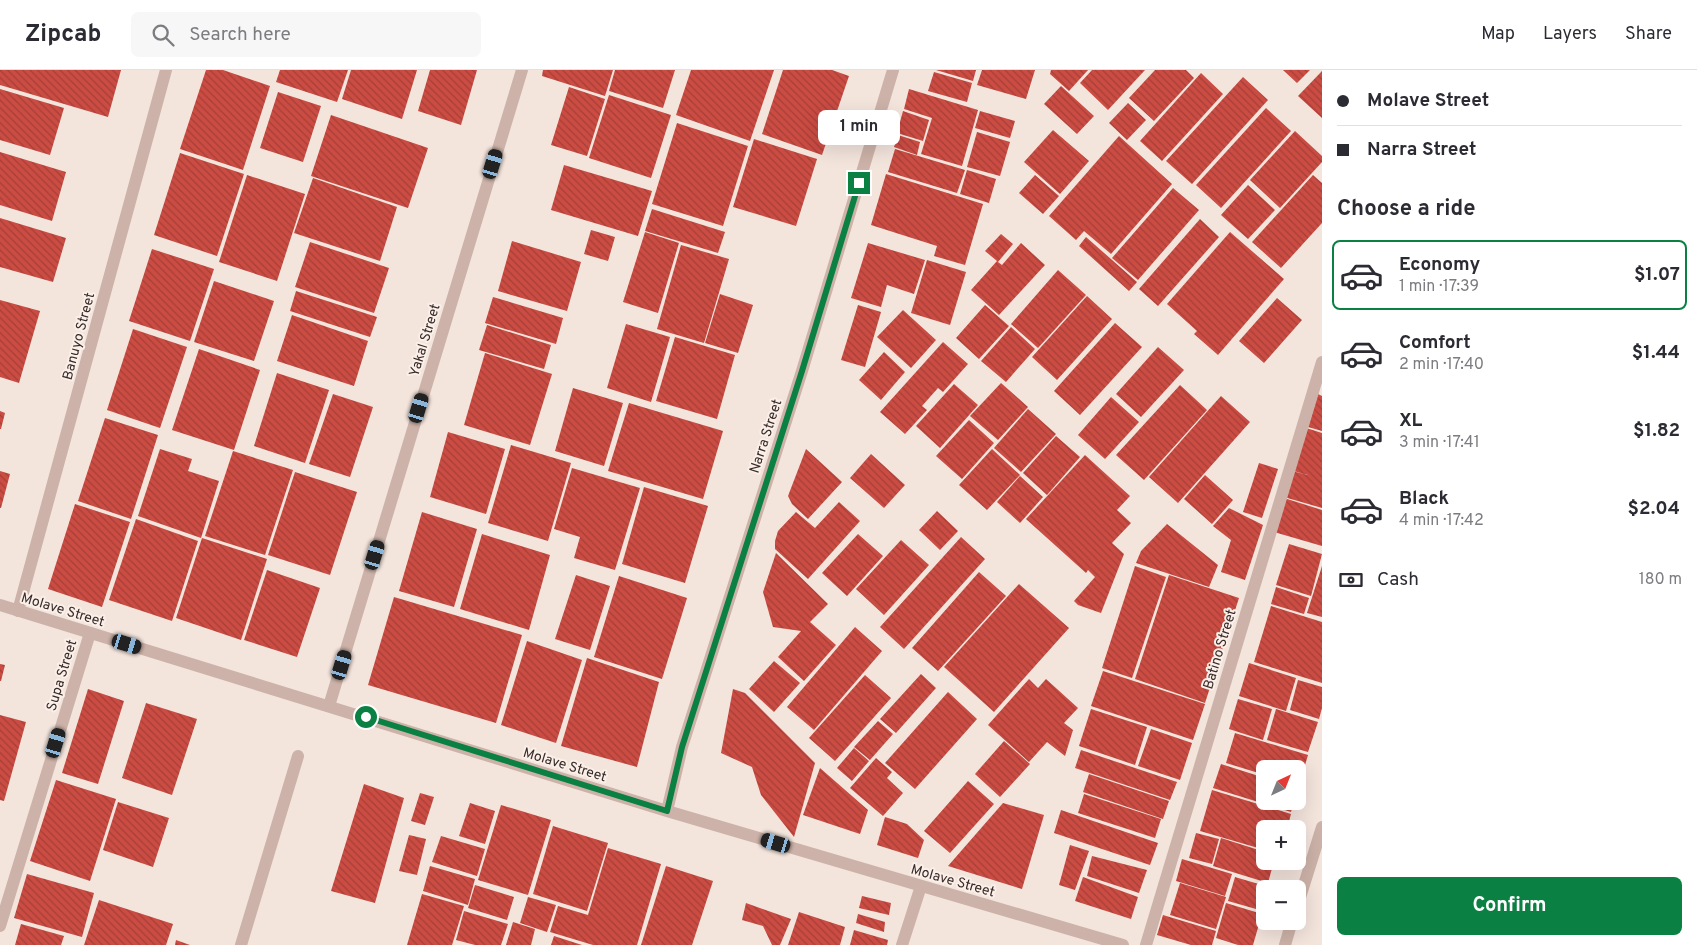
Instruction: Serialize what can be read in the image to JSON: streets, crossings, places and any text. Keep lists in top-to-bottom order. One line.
{"streets":{"street":["Banuyo Street","Yakal Street","Narra Street","Molave Street","Batino Street","Supa Street"]},"crossings":[["Banuyo Street","Molave Street"],["Yakal Street","Molave Street"],["Narra Street","Molave Street"],["Molave Street","Supa Street"]],"north":"top right","page":{"header":"Zipcab","search":"Search here","nav":["Map","Layers","Share"],"banner":["Molave Street","Narra Street"],"bubble":"1 min","heading":"Choose a ride","list":[{"name":"Economy","note":"1 min · 17:39","value":"$1.07"},{"name":"Comfort","note":"2 min · 17:40","value":"$1.44"},{"name":"XL","note":"3 min · 17:41","value":"$1.82"},{"name":"Black","note":"4 min · 17:42","value":"$2.04"}],"pay":["Cash","180 m"],"map_buttons":["+","−"],"buttons":"Confirm"}}
